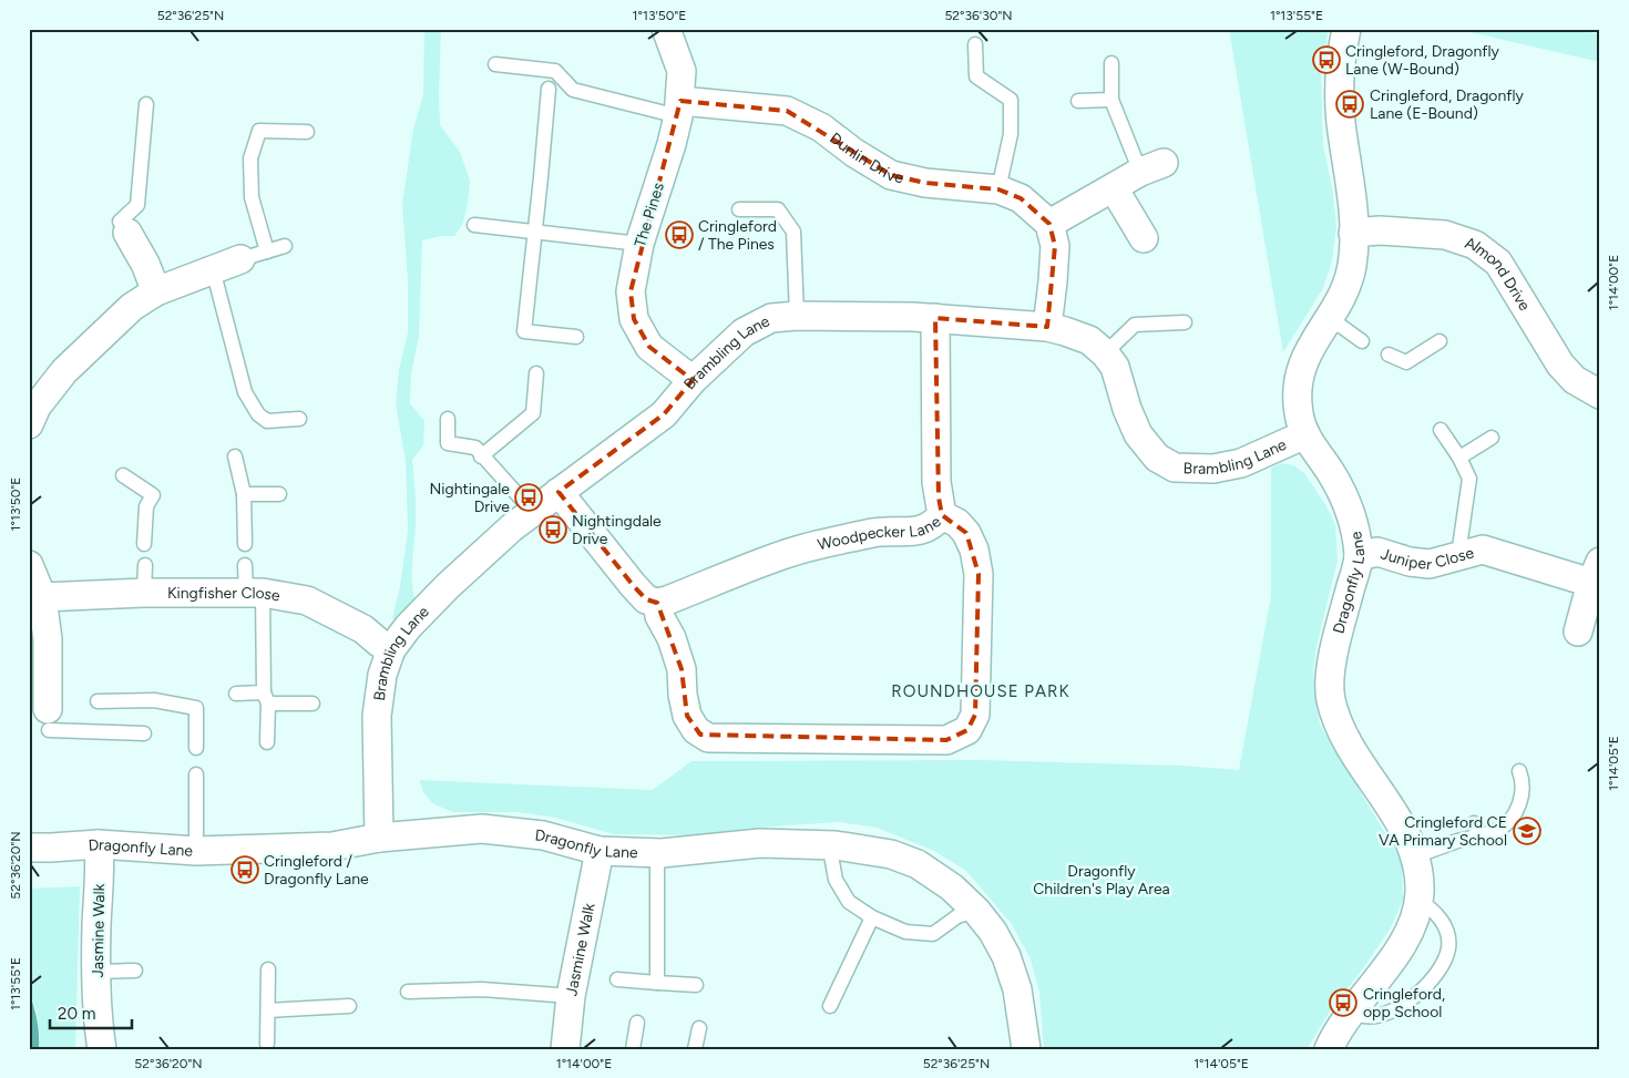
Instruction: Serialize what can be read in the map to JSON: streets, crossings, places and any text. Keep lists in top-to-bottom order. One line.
{"streets":{"street":["Dunlin Drive","The Pines","Almond Drive","Brambling Lane","Woodpecker Lane","Juniper Close","Dragonfly Lane","Kingfisher Close","Jasmine Walk"]},"crossings":[["Dunlin Drive","The Pines"],["The Pines","Brambling Lane"],["Almond Drive","Dragonfly Lane"],["Brambling Lane","Woodpecker Lane"],["Brambling Lane","Dragonfly Lane"],["Brambling Lane","Kingfisher Close"],["Juniper Close","Dragonfly Lane"],["Dragonfly Lane","Jasmine Walk"]],"districts":["ROUNDHOUSE PARK"],"parks":["Dragonfly Children's Play Area"],"places":{"bus stop":["Cringleford, Dragonfly Lane (W-Bound)","Cringleford, Dragonfly Lane (E-Bound)","Cringleford / The Pines","Nightingale Drive","Nightingdale Drive","Cringleford / Dragonfly Lane","Cringleford, opp School"],"school or university":["Cringleford CE VA Primary School"]},"scale_bar":"20 m","coordinates":["52°36'25\"N","1°13'50\"E","52°36'30\"N","1°13'55\"E","1°14'00\"E","1°14'05\"E","52°36'20\"N"]}
